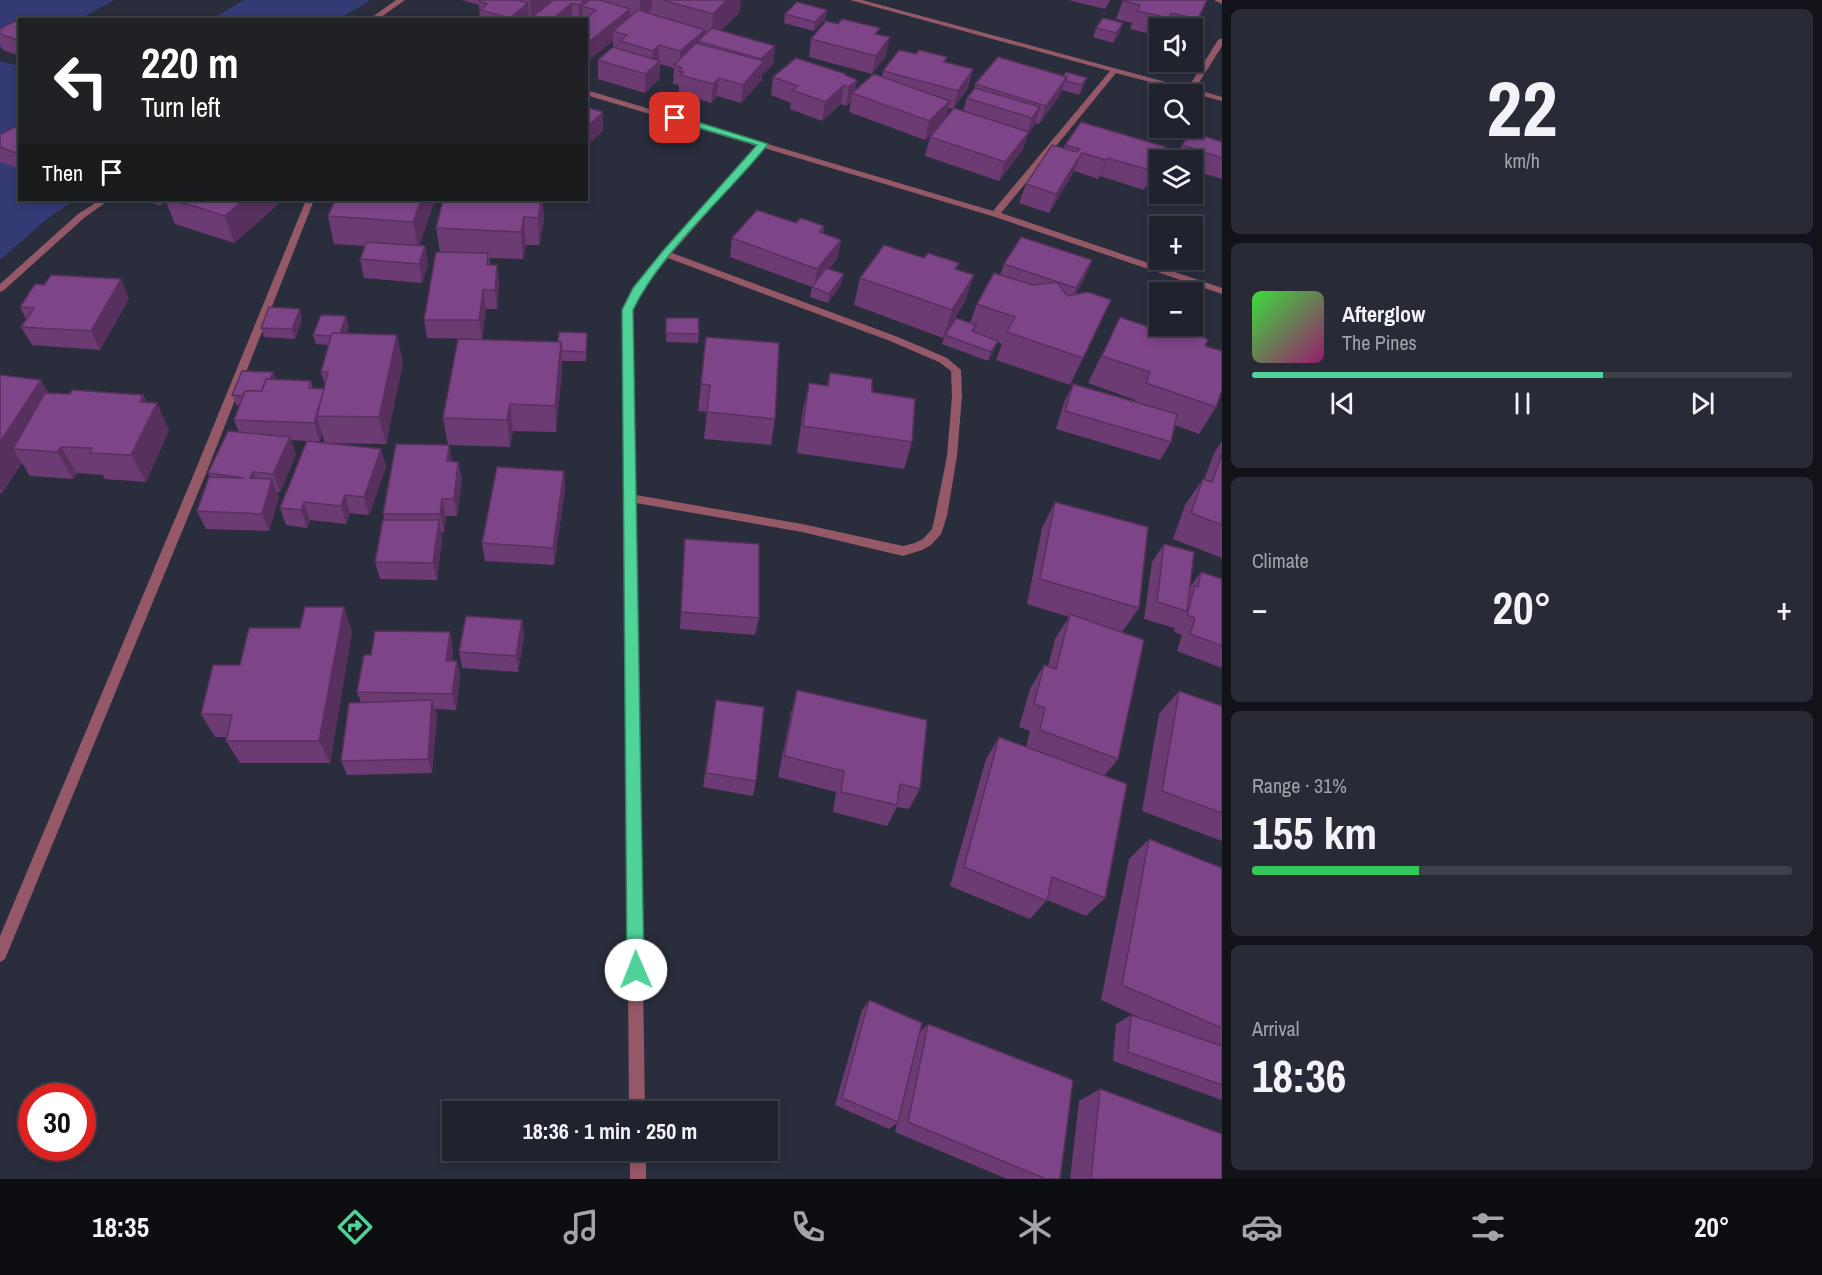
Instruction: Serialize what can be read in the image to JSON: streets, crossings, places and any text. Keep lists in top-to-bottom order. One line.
{"page":{"tile":[["22","km/h"],"Climate",["Range · 31%","155 km"],["Arrival","18:36"]],"map_buttons":["+","−"],"turn":["220 m","Turn left"],"then":"Then","song":["Afterglow","The Pines"],"heat":["−","20°","+"],"limit":"30","trip":"18:36 · 1 min · 250 m","tabs":["18:35","20°"]}}
